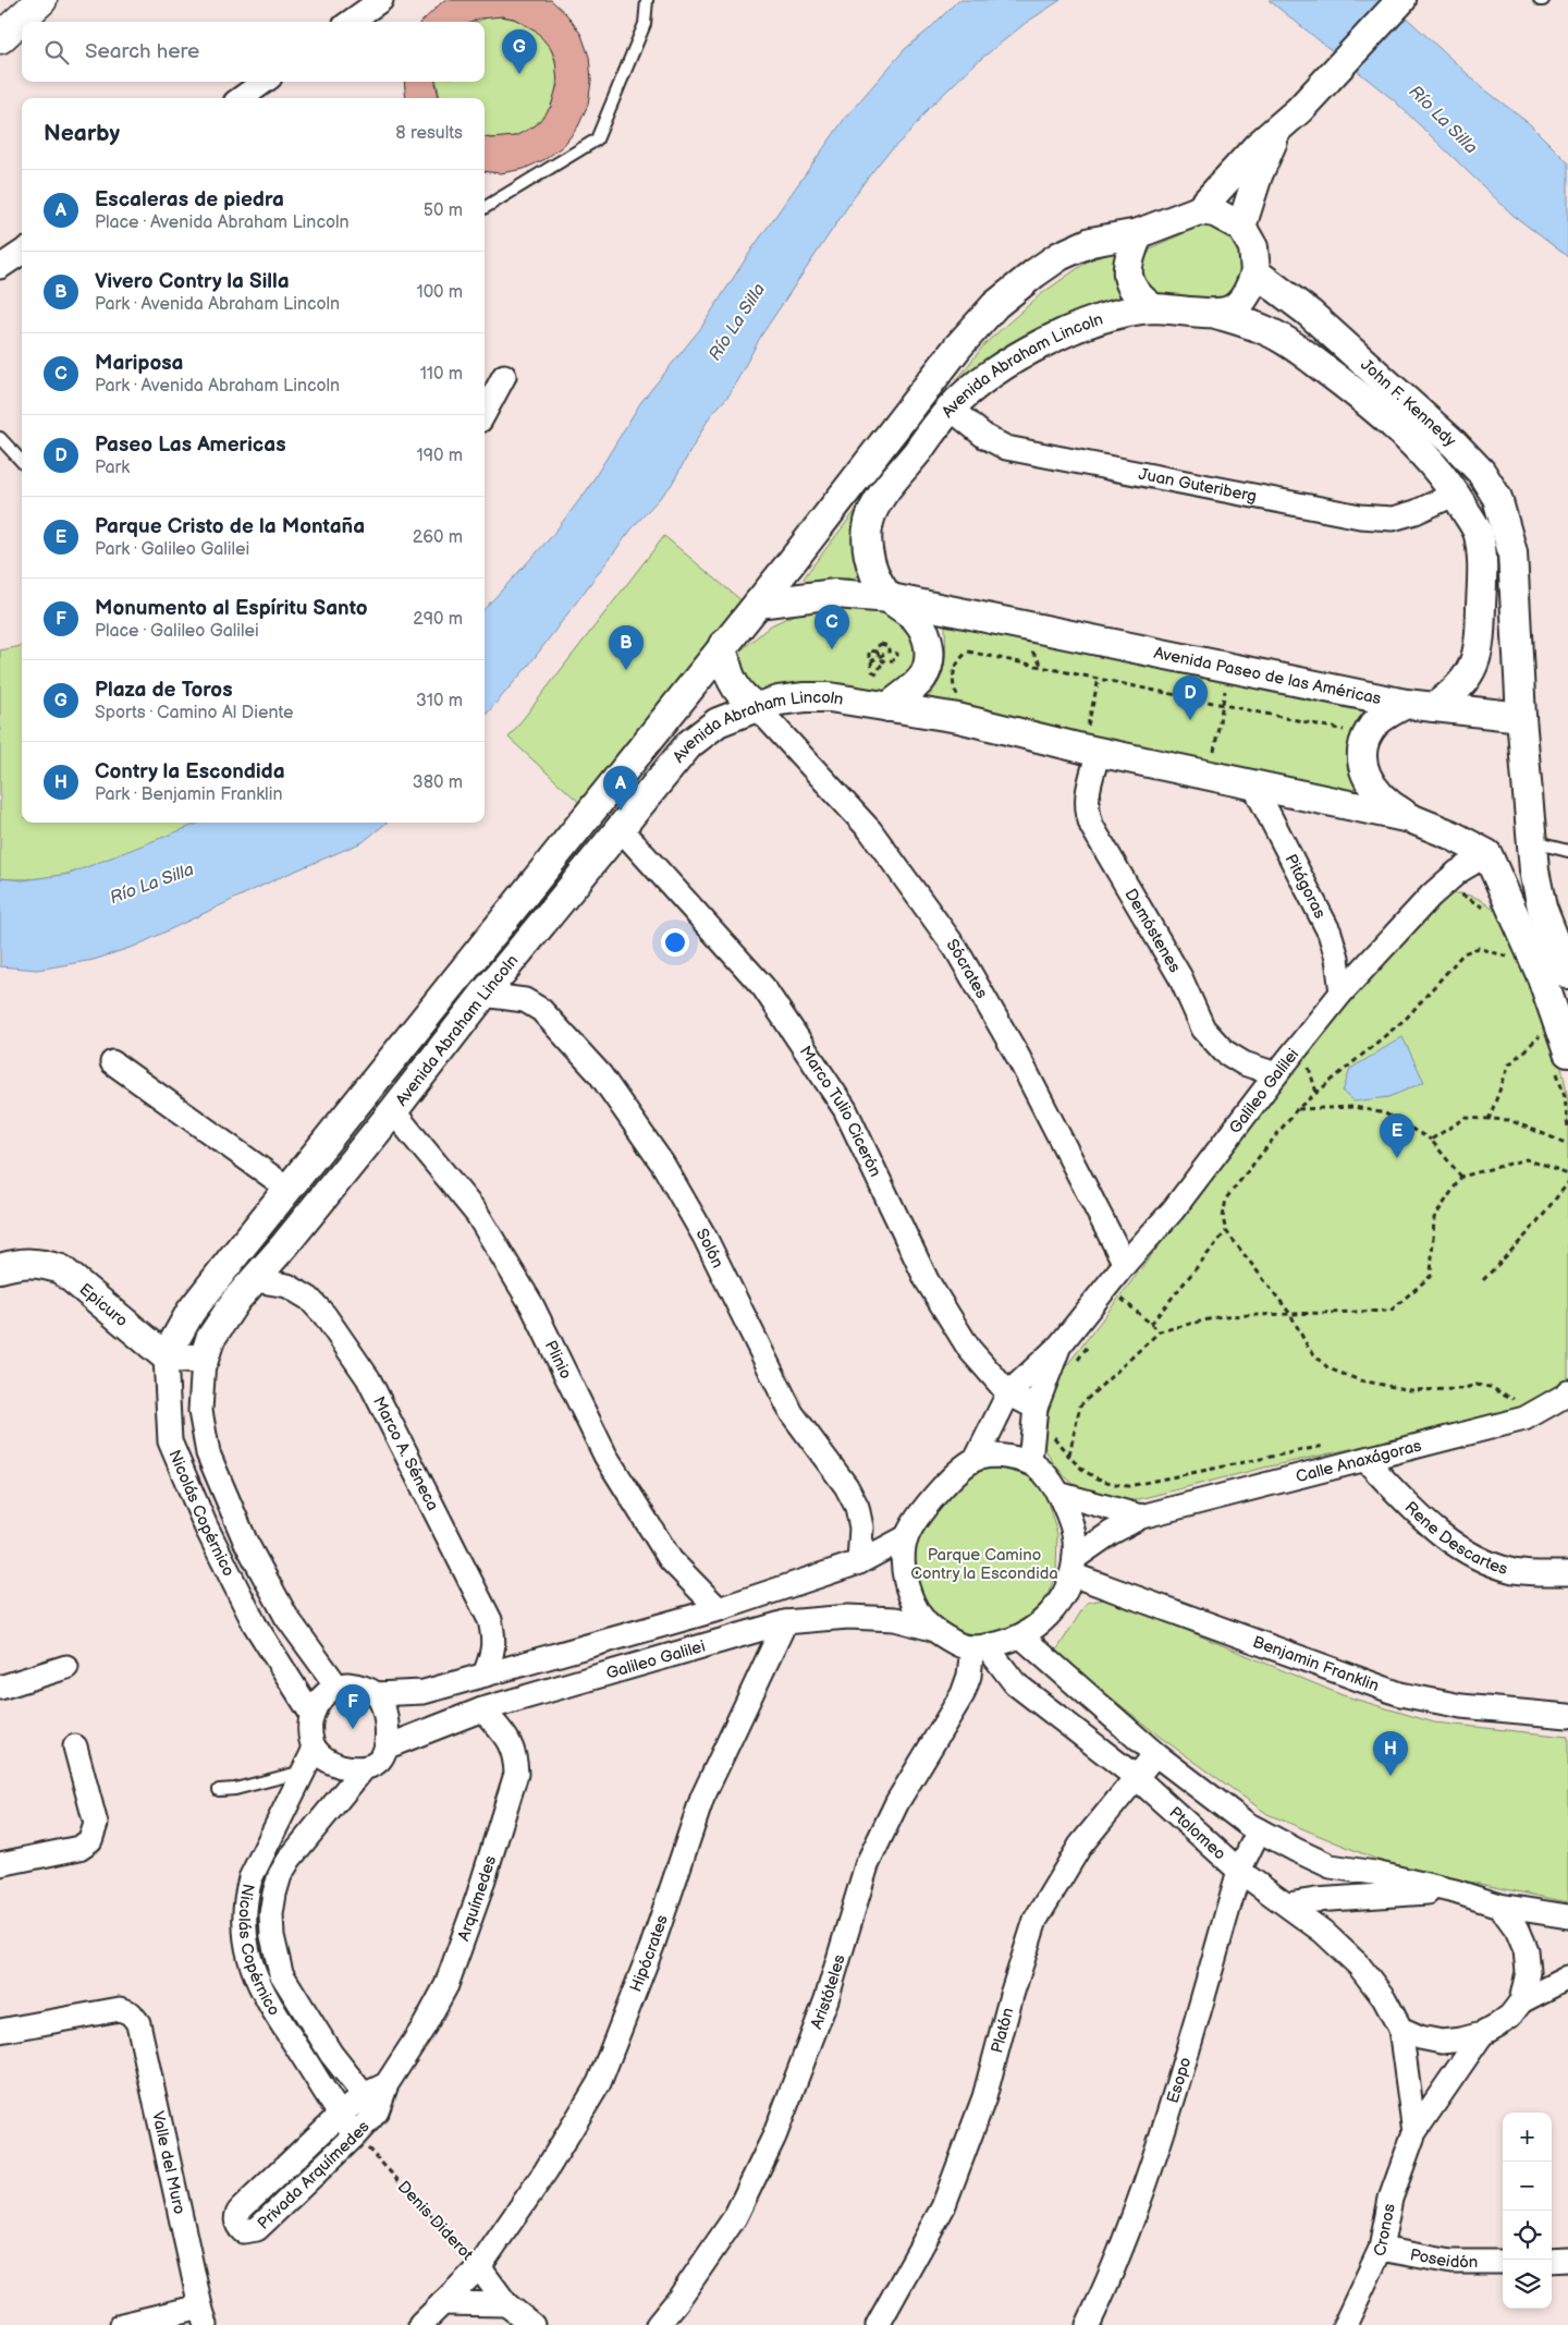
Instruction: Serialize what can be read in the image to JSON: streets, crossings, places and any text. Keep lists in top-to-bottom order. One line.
{"streets":{"street":["Avenida Abraham Lincoln","John F. Kennedy","Juan Guteriberg","Avenida Paseo de las Américas","Pitágoras","Demóstenes","Sócrates","Galileo Galilei","Marco Tulio Cicerón","Solón","Epicuro","Plinio","Marco A. Séneca","Calle Anaxágoras","Nicolás Copérnico","Rene Descartes","Benjamin Franklin","Ptolomeo","Arquímedes","Hipócrates","Aristóteles","Platón","Esopo","Valle del Muro","Privada Arquímedes","Denis Diderot","Cronos","Poseidón"]},"crossings":[["Avenida Abraham Lincoln","John F. Kennedy"],["Avenida Abraham Lincoln","Juan Guteriberg"],["Avenida Abraham Lincoln","Avenida Paseo de las Américas"],["Avenida Abraham Lincoln","Sócrates"],["Avenida Abraham Lincoln","Marco Tulio Cicerón"],["Avenida Abraham Lincoln","Solón"],["Avenida Abraham Lincoln","Epicuro"],["Avenida Abraham Lincoln","Plinio"],["Avenida Abraham Lincoln","Marco A. Séneca"],["Avenida Abraham Lincoln","Nicolás Copérnico"],["John F. Kennedy","Juan Guteriberg"],["John F. Kennedy","Avenida Paseo de las Américas"],["Pitágoras","Galileo Galilei"],["Demóstenes","Galileo Galilei"],["Sócrates","Galileo Galilei"],["Galileo Galilei","Marco Tulio Cicerón"],["Galileo Galilei","Solón"],["Galileo Galilei","Plinio"],["Galileo Galilei","Marco A. Séneca"],["Galileo Galilei","Calle Anaxágoras"],["Galileo Galilei","Nicolás Copérnico"],["Galileo Galilei","Benjamin Franklin"],["Galileo Galilei","Ptolomeo"],["Galileo Galilei","Arquímedes"],["Galileo Galilei","Hipócrates"],["Galileo Galilei","Aristóteles"],["Epicuro","Nicolás Copérnico"],["Calle Anaxágoras","Rene Descartes"],["Calle Anaxágoras","Benjamin Franklin"],["Calle Anaxágoras","Ptolomeo"],["Calle Anaxágoras","Aristóteles"],["Nicolás Copérnico","Arquímedes"],["Nicolás Copérnico","Privada Arquímedes"],["Benjamin Franklin","Ptolomeo"],["Benjamin Franklin","Aristóteles"],["Ptolomeo","Aristóteles"],["Ptolomeo","Platón"],["Ptolomeo","Esopo"],["Arquímedes","Privada Arquímedes"],["Hipócrates","Denis Diderot"],["Privada Arquímedes","Denis Diderot"],["Cronos","Poseidón"]],"water":["Río La Silla"],"parks":["Parque Camino Contry la Escondida"],"page":{"search":"Search here","pins":["G","C","B","D","A","E","F","H"],"heading":["Nearby","8 results"],"list":[{"mark":"A","name":"Escaleras de piedra","note":"Place · Avenida Abraham Lincoln","value":"50 m"},{"mark":"B","name":"Vivero Contry la Silla","note":"Park · Avenida Abraham Lincoln","value":"100 m"},{"mark":"C","name":"Mariposa","note":"Park · Avenida Abraham Lincoln","value":"110 m"},{"mark":"D","name":"Paseo Las Americas","note":"Park","value":"190 m"},{"mark":"E","name":"Parque Cristo de la Montaña","note":"Park · Galileo Galilei","value":"260 m"},{"mark":"F","name":"Monumento al Espíritu Santo","note":"Place · Galileo Galilei","value":"290 m"},{"mark":"G","name":"Plaza de Toros","note":"Sports · Camino Al Diente","value":"310 m"},{"mark":"H","name":"Contry la Escondida","note":"Park · Benjamin Franklin","value":"380 m"}],"map_buttons":["+","−"]}}
